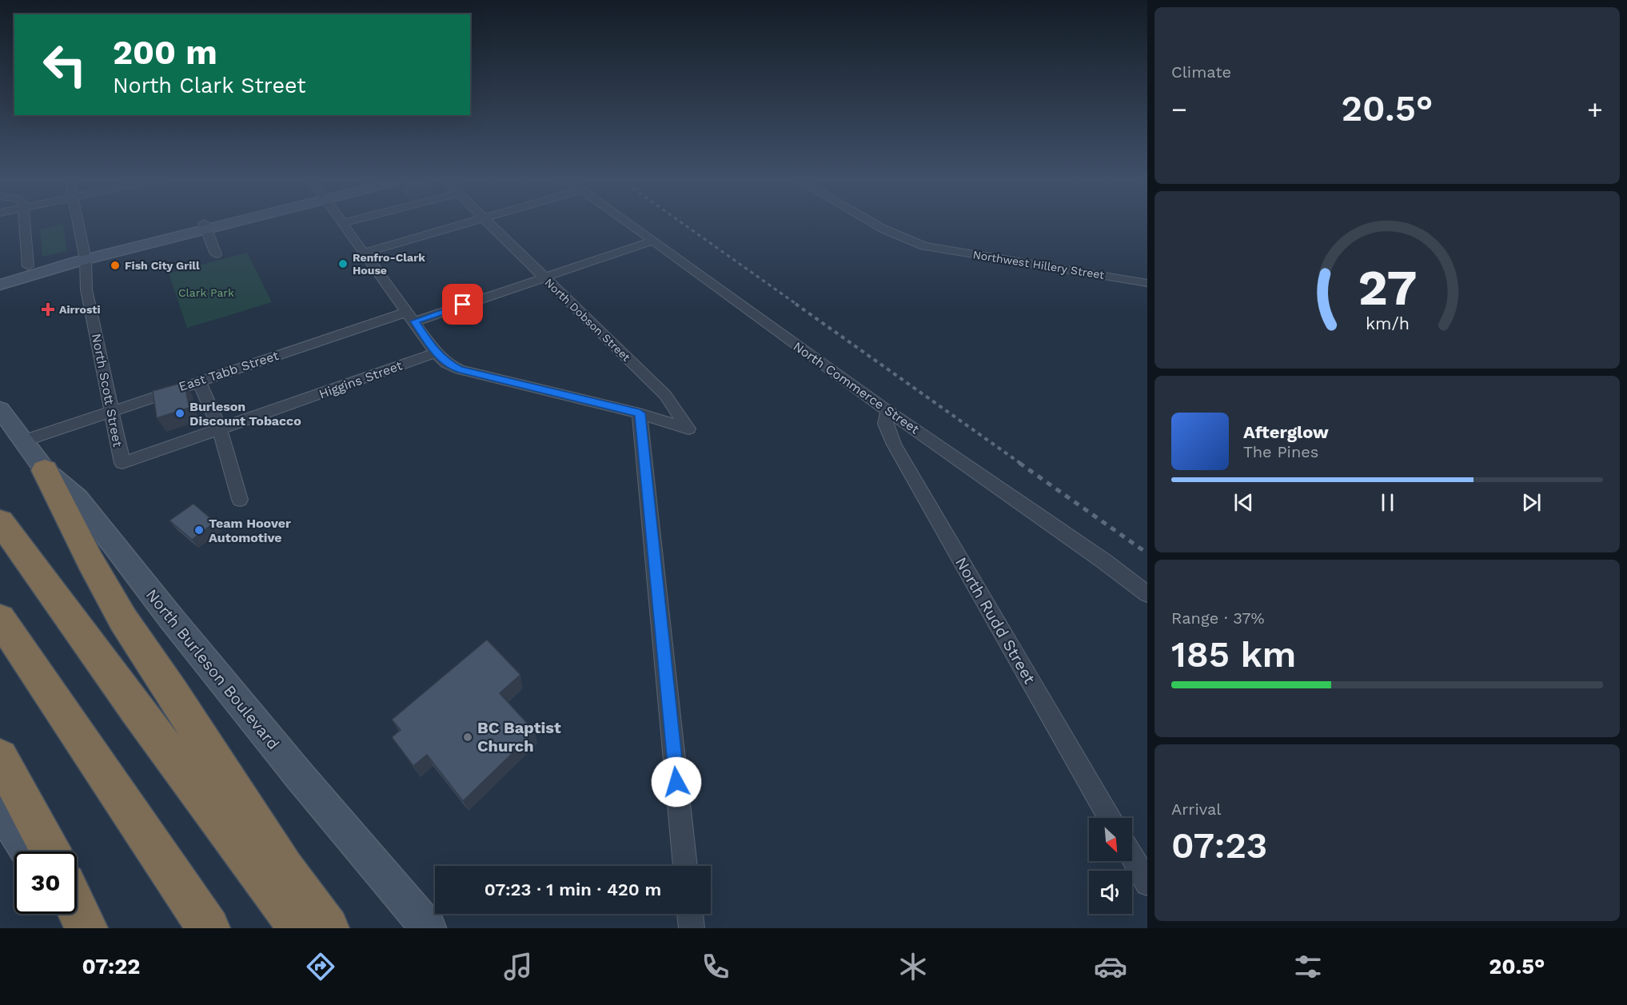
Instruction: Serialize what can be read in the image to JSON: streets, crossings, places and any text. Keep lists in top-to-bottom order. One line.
{"streets":{"main road":["North Burleson Boulevard"],"street":["Northwest Hillery Street","North Dobson Street","East Tabb Street","Higgins Street","North Commerce Street","North Scott Street","North Rudd Street"]},"crossings":[["North Dobson Street","East Tabb Street"],["East Tabb Street","North Commerce Street"],["East Tabb Street","North Scott Street"],["East Tabb Street","North Burleson Boulevard"],["Higgins Street","North Scott Street"],["North Commerce Street","North Rudd Street"]],"parks":["Clark Park"],"places":{"other":["Renfro-Clark House","Fish City Grill","Burleson Discount Tobacco","Team Hoover Automotive","BC Baptist Church"],"health":["Airrosti"]},"north":"bottom right","page":{"tile":["Climate",["Range · 37%","185 km"],["Arrival","07:23"]],"turn":["200 m","North Clark Street"],"heat":["−","20.5°","+"],"song":["Afterglow","The Pines"],"limit":"30","trip":"07:23 · 1 min · 420 m","tabs":["07:22","20.5°"],"gauge":["27","km/h"]}}
